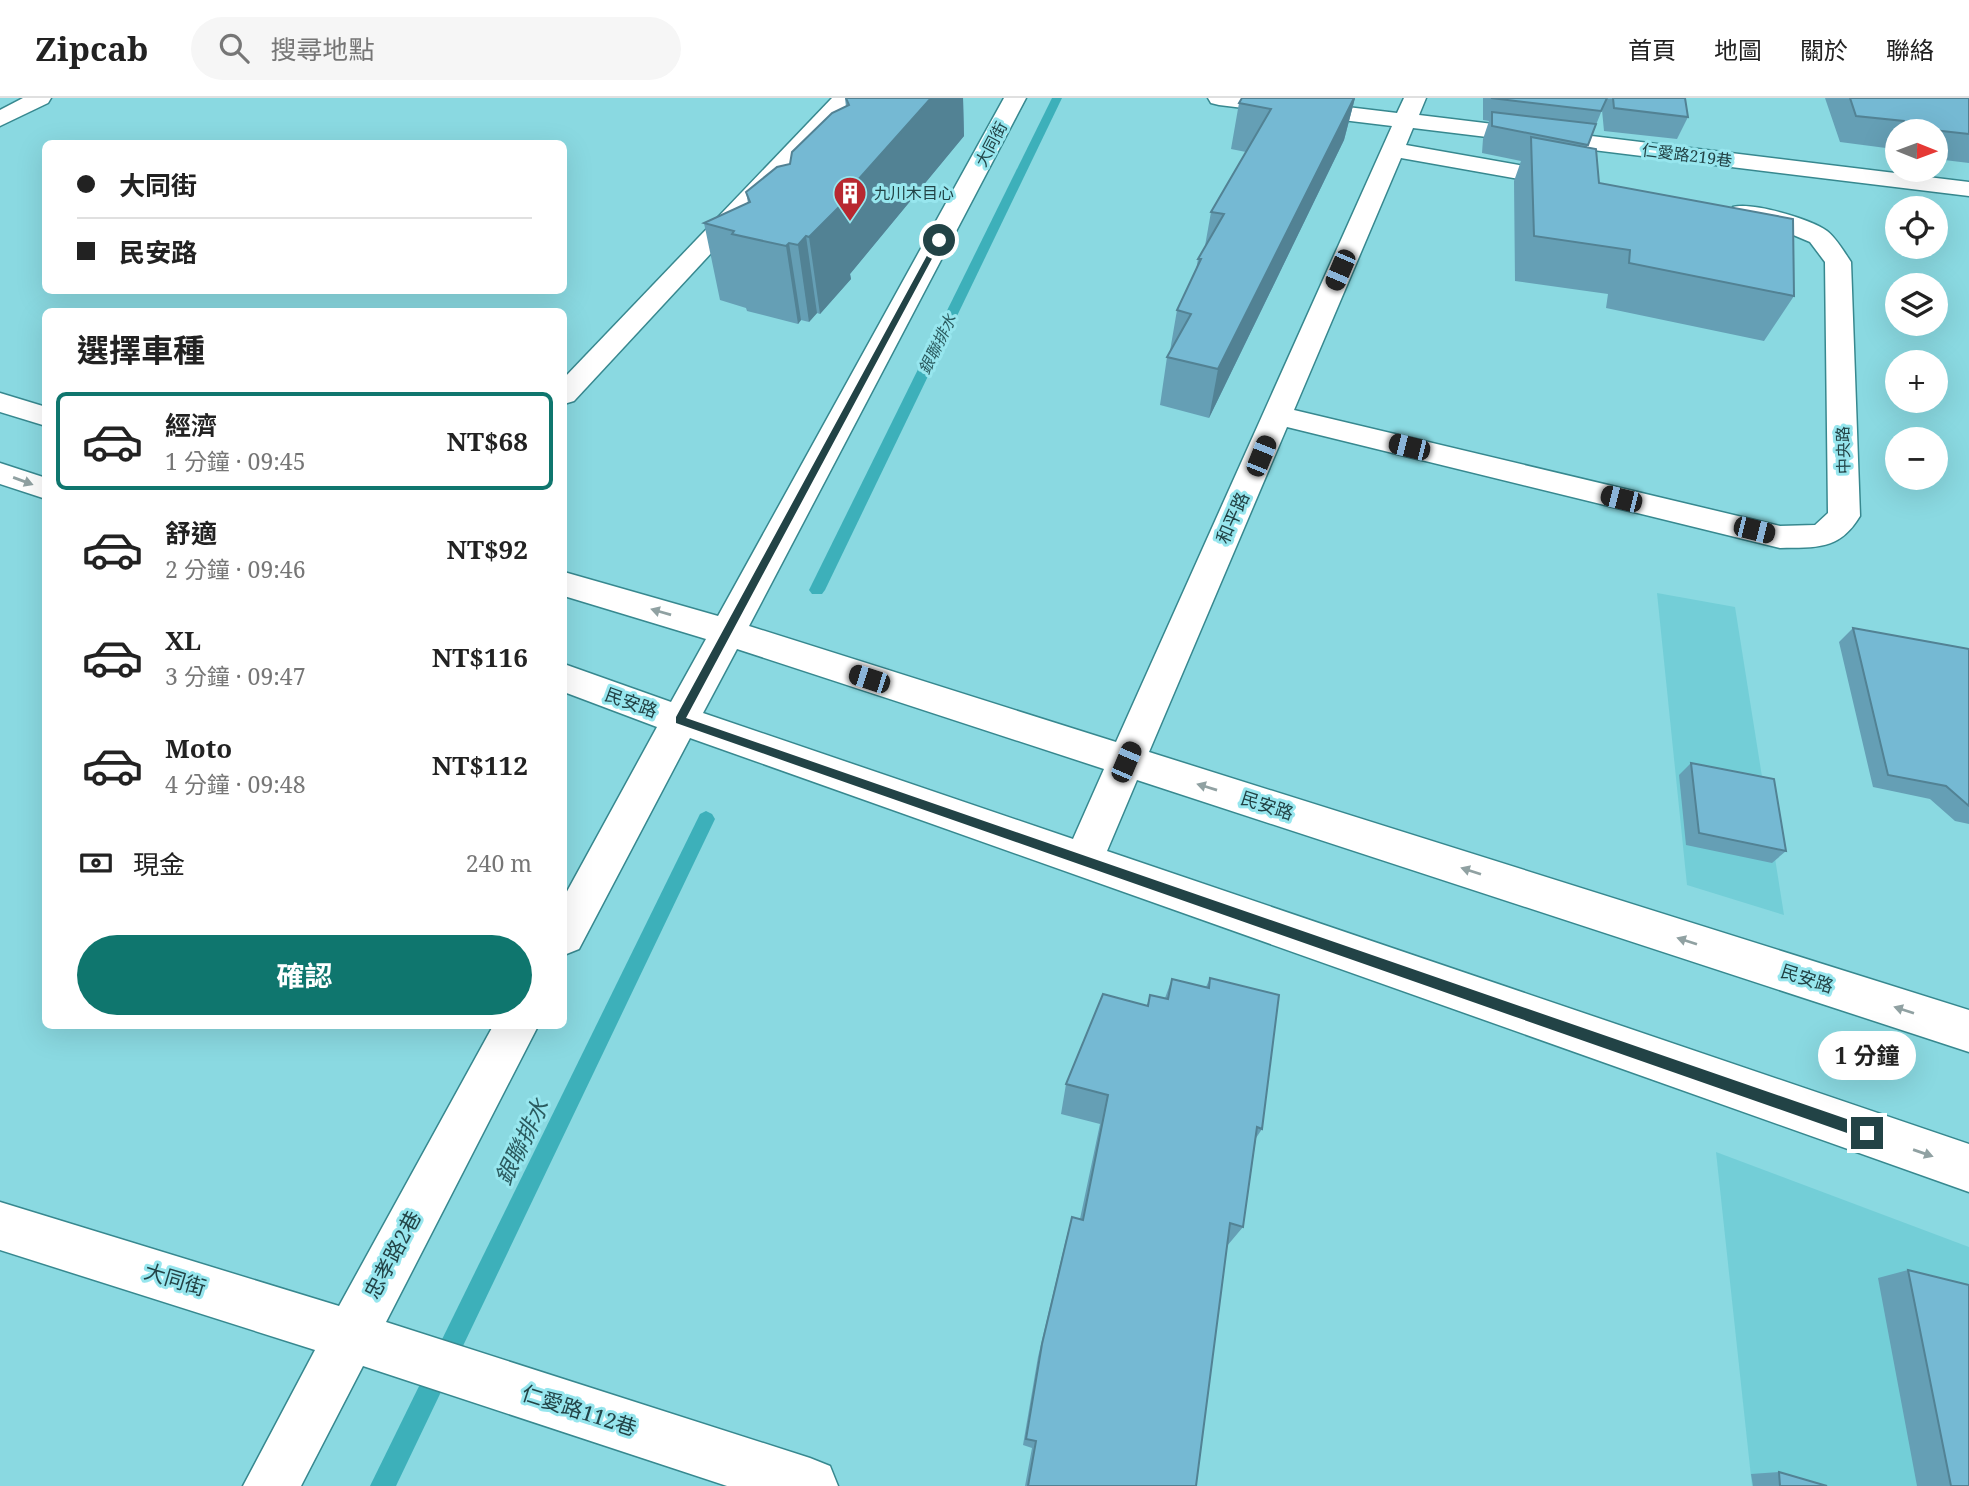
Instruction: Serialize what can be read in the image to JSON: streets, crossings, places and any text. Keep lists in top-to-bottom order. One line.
{"streets":{"street":["大同街","仁愛路219巷","中央路","和平路","民安路","忠孝路2巷","仁愛路112巷"]},"crossings":[["大同街","民安路"],["大同街","忠孝路2巷"],["大同街","仁愛路112巷"],["仁愛路219巷","和平路"],["中央路","和平路"],["和平路","民安路"],["忠孝路2巷","仁愛路112巷"]],"water":["銀聯排水"],"places":{"building":["九川木目心"]},"north":"right","page":{"header":"Zipcab","search":"搜尋地點","nav":["首頁","地圖","關於","聯絡"],"map_buttons":["+","−"],"banner":["大同街","民安路"],"heading":"選擇車種","list":[{"name":"經濟","note":"1 分鐘 · 09:45","value":"NT$68"},{"name":"舒適","note":"2 分鐘 · 09:46","value":"NT$92"},{"name":"XL","note":"3 分鐘 · 09:47","value":"NT$116"},{"name":"Moto","note":"4 分鐘 · 09:48","value":"NT$112"}],"pay":["現金","240 m"],"buttons":"確認","bubble":"1 分鐘"}}
